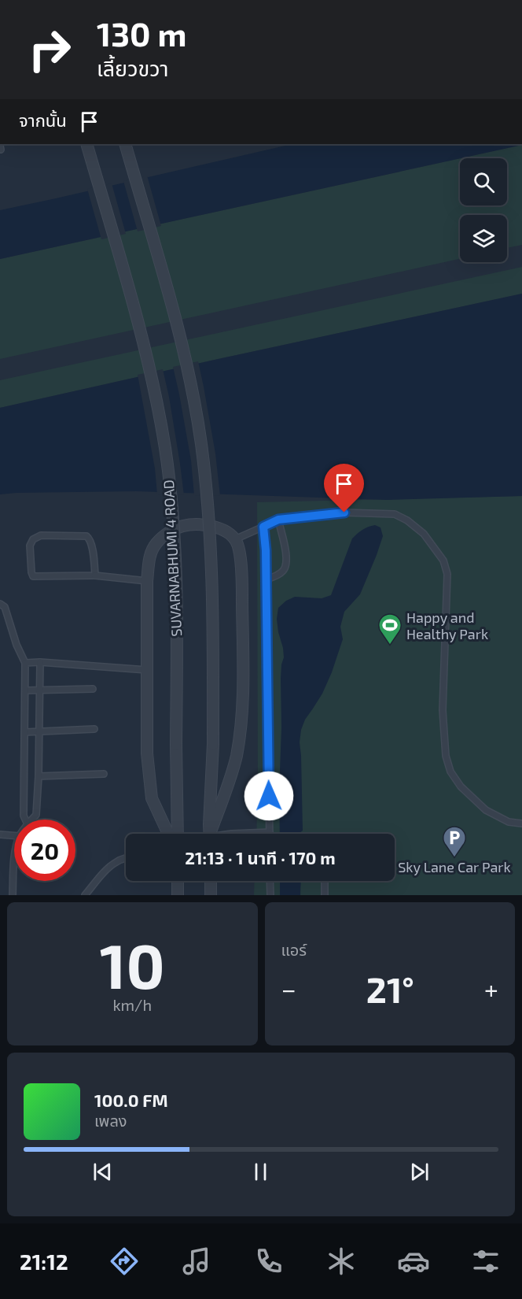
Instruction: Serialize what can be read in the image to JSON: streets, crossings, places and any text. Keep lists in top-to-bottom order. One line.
{"streets":{"street":["SUVARNABHUMI 4 ROAD"]},"places":{"sports":["Happy and Healthy Park"],"parking":["Sky Lane Car Park"]},"page":{"turn":["130 m","เลี้ยวขวา"],"then":"จากนั้น","limit":"20","trip":"21:13 · 1 นาที · 170 m","tile":[["10","km/h"],"แอร์"],"heat":["−","21°","+"],"song":["100.0 FM","เพลง"],"tabs":"21:12"}}
